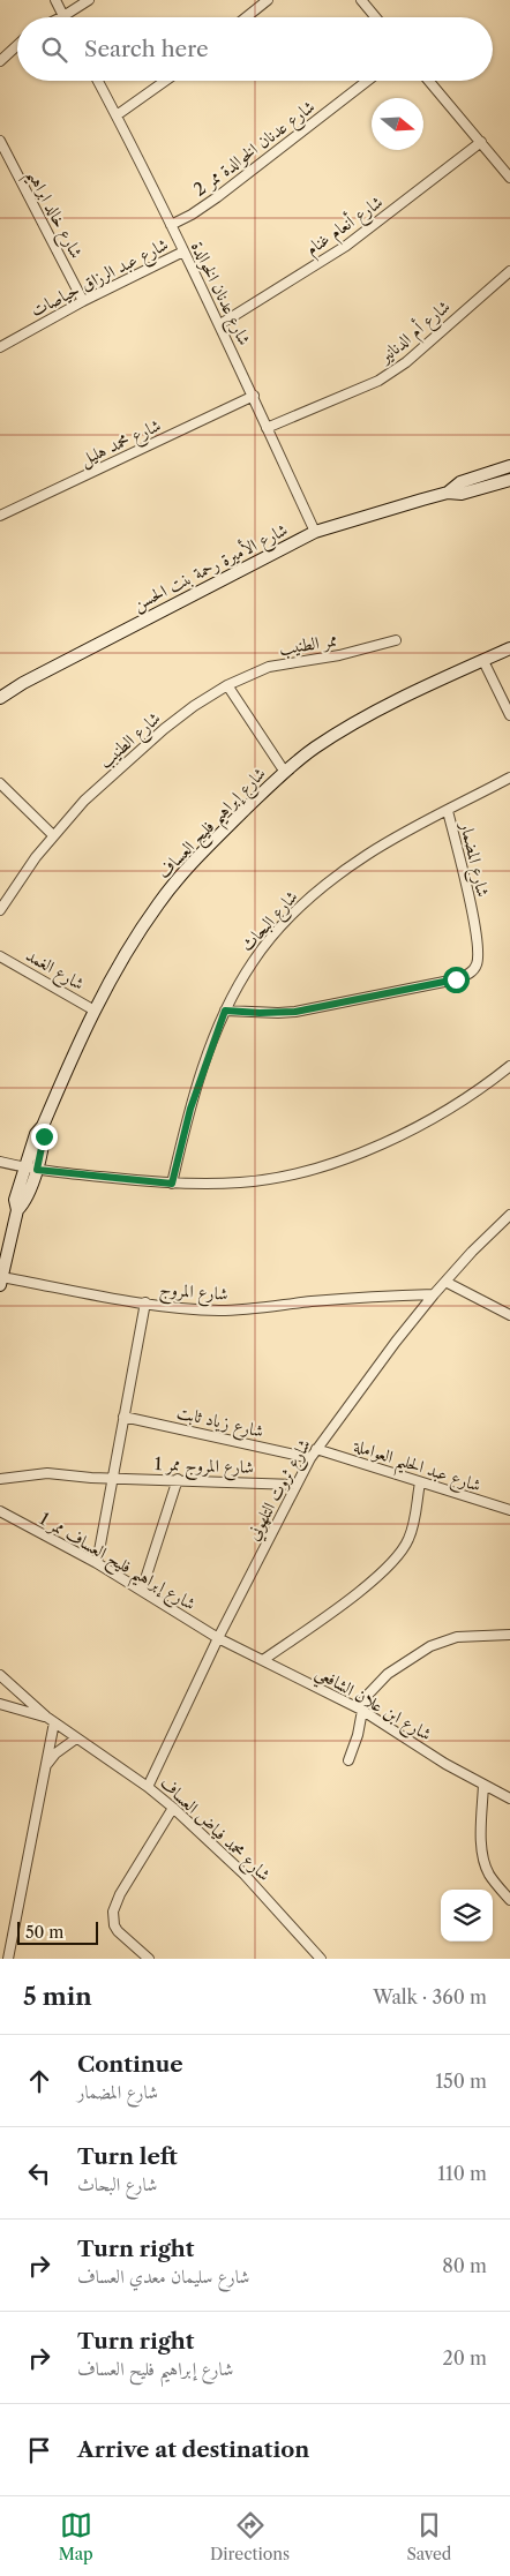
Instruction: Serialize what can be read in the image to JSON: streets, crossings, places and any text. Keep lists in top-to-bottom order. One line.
{"streets":{"street":["شارع عدنان الخوالدة ممر 2","شارع خالد ابراهيم","شارع أنعام غنام","شارع عبد الرزاق حياصات","شارع عدنان الخوالدة","شارع أم الدنانير","شارع محمد هليل","شارع الأميرة رحمة بنت الحسن","ممر الطنيب","شارع الطنيب","شارع إبراهيم فليح العساف","شارع المضمار","شارع البحاث","شارع الغمد","شارع المروج","شارع زياد ثابت","شارع المروج ممر 1","شارع عبد الحليم العواملة","شارع ثروت التلهوني","شارع إبراهيم فليح العساف ممر 1","شارع ابن علان الشافعي","شارع محمد فياض العساف"]},"crossings":[["شارع عدنان الخوالدة ممر 2","شارع عدنان الخوالدة"],["شارع خالد ابراهيم","شارع عبد الرزاق حياصات"],["شارع أنعام غنام","شارع عدنان الخوالدة"],["شارع عبد الرزاق حياصات","شارع عدنان الخوالدة"],["شارع عدنان الخوالدة","شارع أم الدنانير"],["شارع عدنان الخوالدة","شارع محمد هليل"],["شارع عدنان الخوالدة","شارع الأميرة رحمة بنت الحسن"],["ممر الطنيب","شارع الطنيب"],["شارع إبراهيم فليح العساف","شارع الغمد"],["شارع المضمار","شارع البحاث"],["شارع المروج","شارع زياد ثابت"],["شارع المروج","شارع المروج ممر 1"],["شارع المروج","شارع ثروت التلهوني"],["شارع المروج","شارع إبراهيم فليح العساف ممر 1"],["شارع زياد ثابت","شارع ثروت التلهوني"],["شارع المروج ممر 1","شارع ثروت التلهوني"],["شارع عبد الحليم العواملة","شارع ثروت التلهوني"],["شارع ثروت التلهوني","شارع إبراهيم فليح العساف ممر 1"],["شارع ثروت التلهوني","شارع ابن علان الشافعي"],["شارع ثروت التلهوني","شارع محمد فياض العساف"],["شارع إبراهيم فليح العساف ممر 1","شارع ابن علان الشافعي"]],"scale_bar":"50 m","north":"right","page":{"search":"Search here","scale":"50 m","heading":["5 min","Walk · 360 m"],"list":[["Continue","شارع المضمار","150 m"],["Turn left","شارع البحاث","110 m"],["Turn right","شارع سليمان معدي العساف","80 m"],["Turn right","شارع إبراهيم فليح العساف","20 m"],"Arrive at destination"],"nav":["Map","Directions","Saved"]}}
